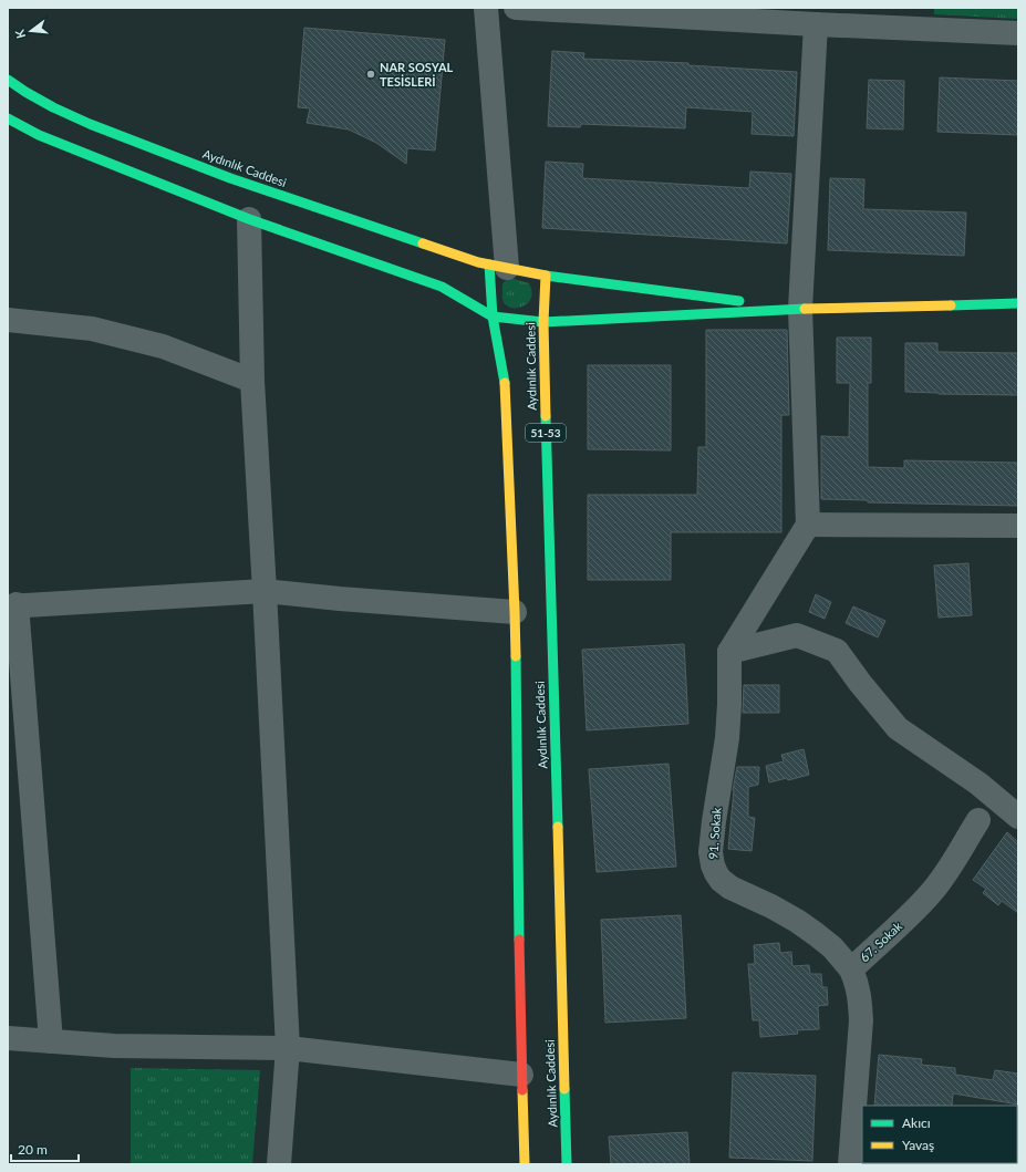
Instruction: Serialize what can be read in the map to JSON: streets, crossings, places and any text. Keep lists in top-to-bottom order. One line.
{"streets":{"main road":["Aydınlık Caddesi","51-53"],"street":["91. Sokak","67. Sokak"]},"crossings":[["91. Sokak","67. Sokak"]],"places":["NAR SOSYAL TESİSLERİ"],"legend":["Akıcı","Yavaş"],"scale_bar":"20 m","north":"left"}
